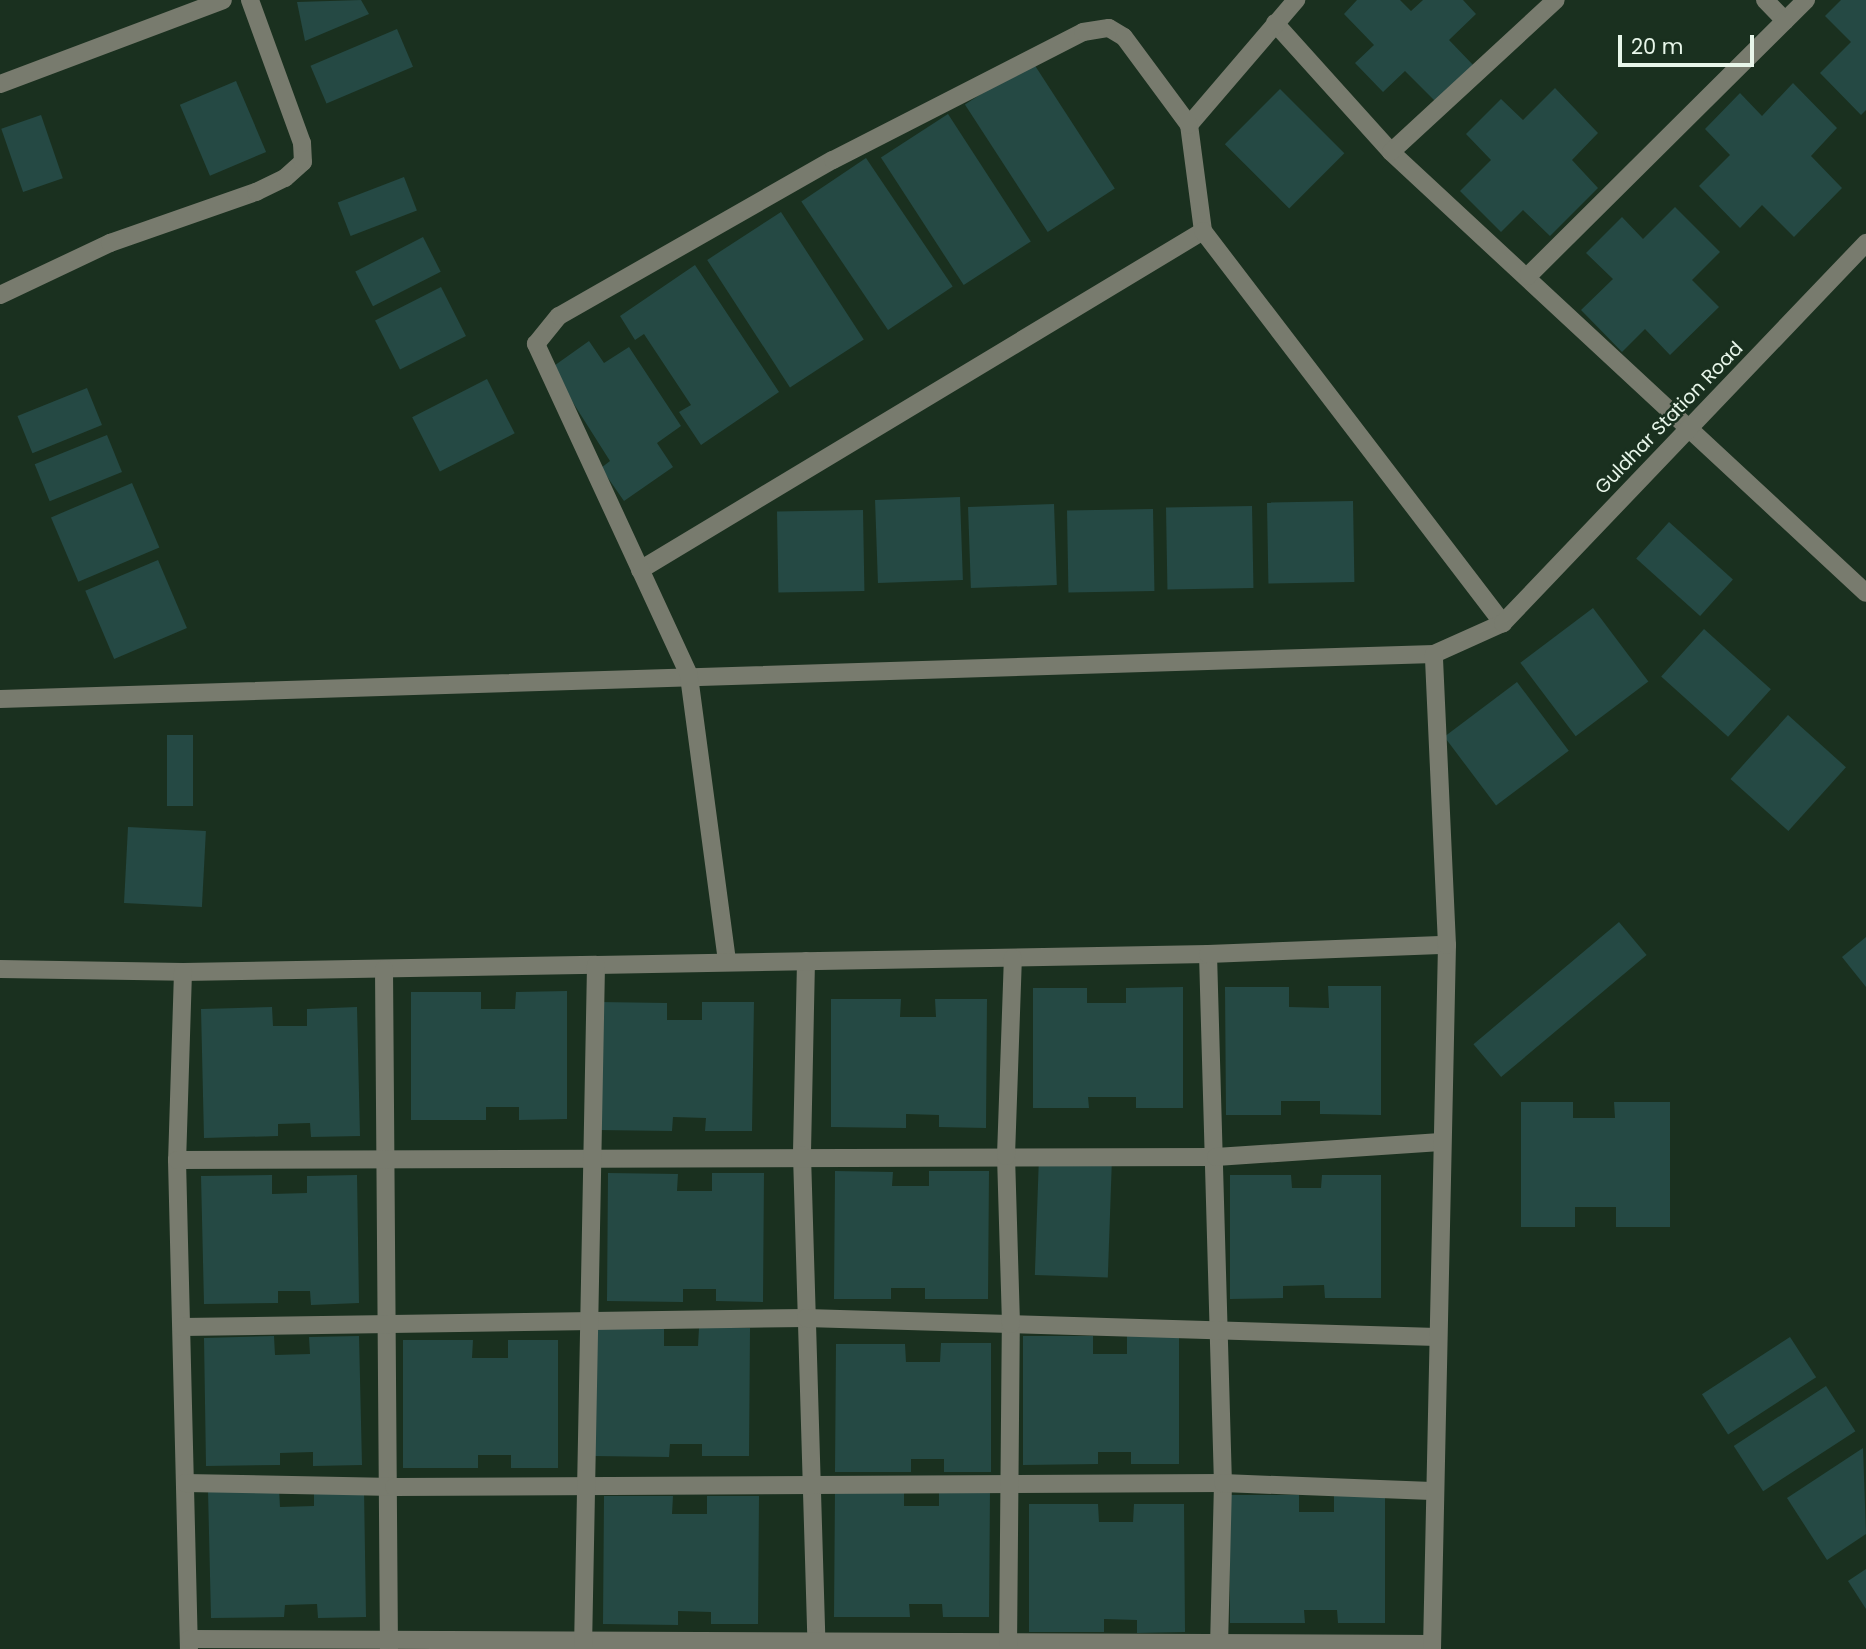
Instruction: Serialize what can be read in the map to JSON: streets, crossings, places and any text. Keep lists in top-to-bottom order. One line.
{"streets":{"street":["Guldhar Station Road"]},"scale_bar":"20 m"}
